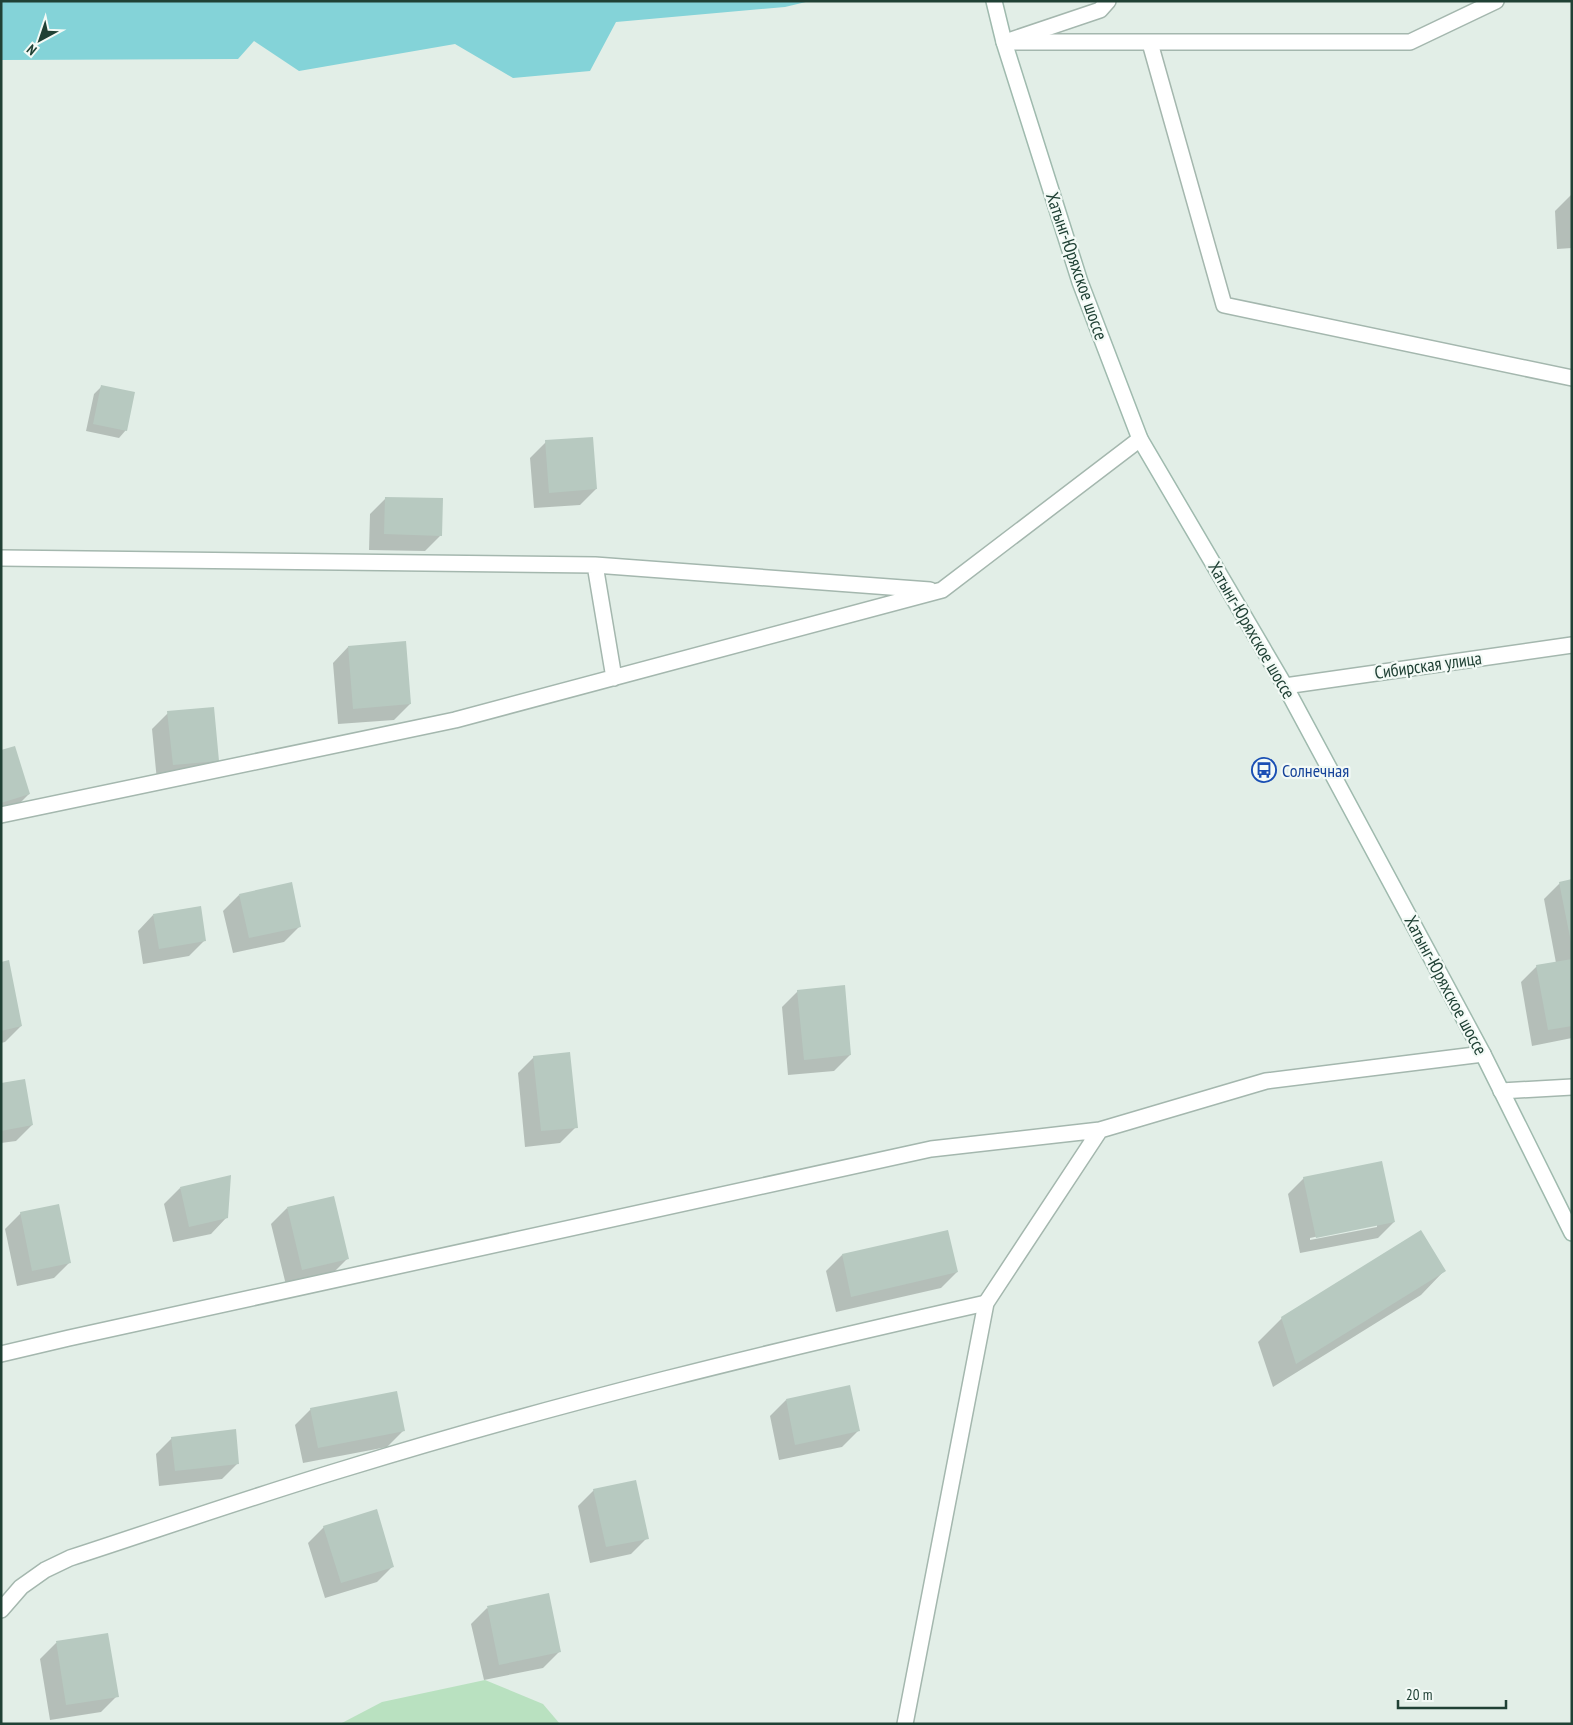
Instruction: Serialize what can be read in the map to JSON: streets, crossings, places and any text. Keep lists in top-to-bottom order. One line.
{"streets":{"street":["Хатынг-Юряхское шоссе","Сибирская улица"]},"crossings":[["Хатынг-Юряхское шоссе","Сибирская улица"]],"places":{"bus stop":["Солнечная"]},"scale_bar":"20 m","north":"bottom left"}
